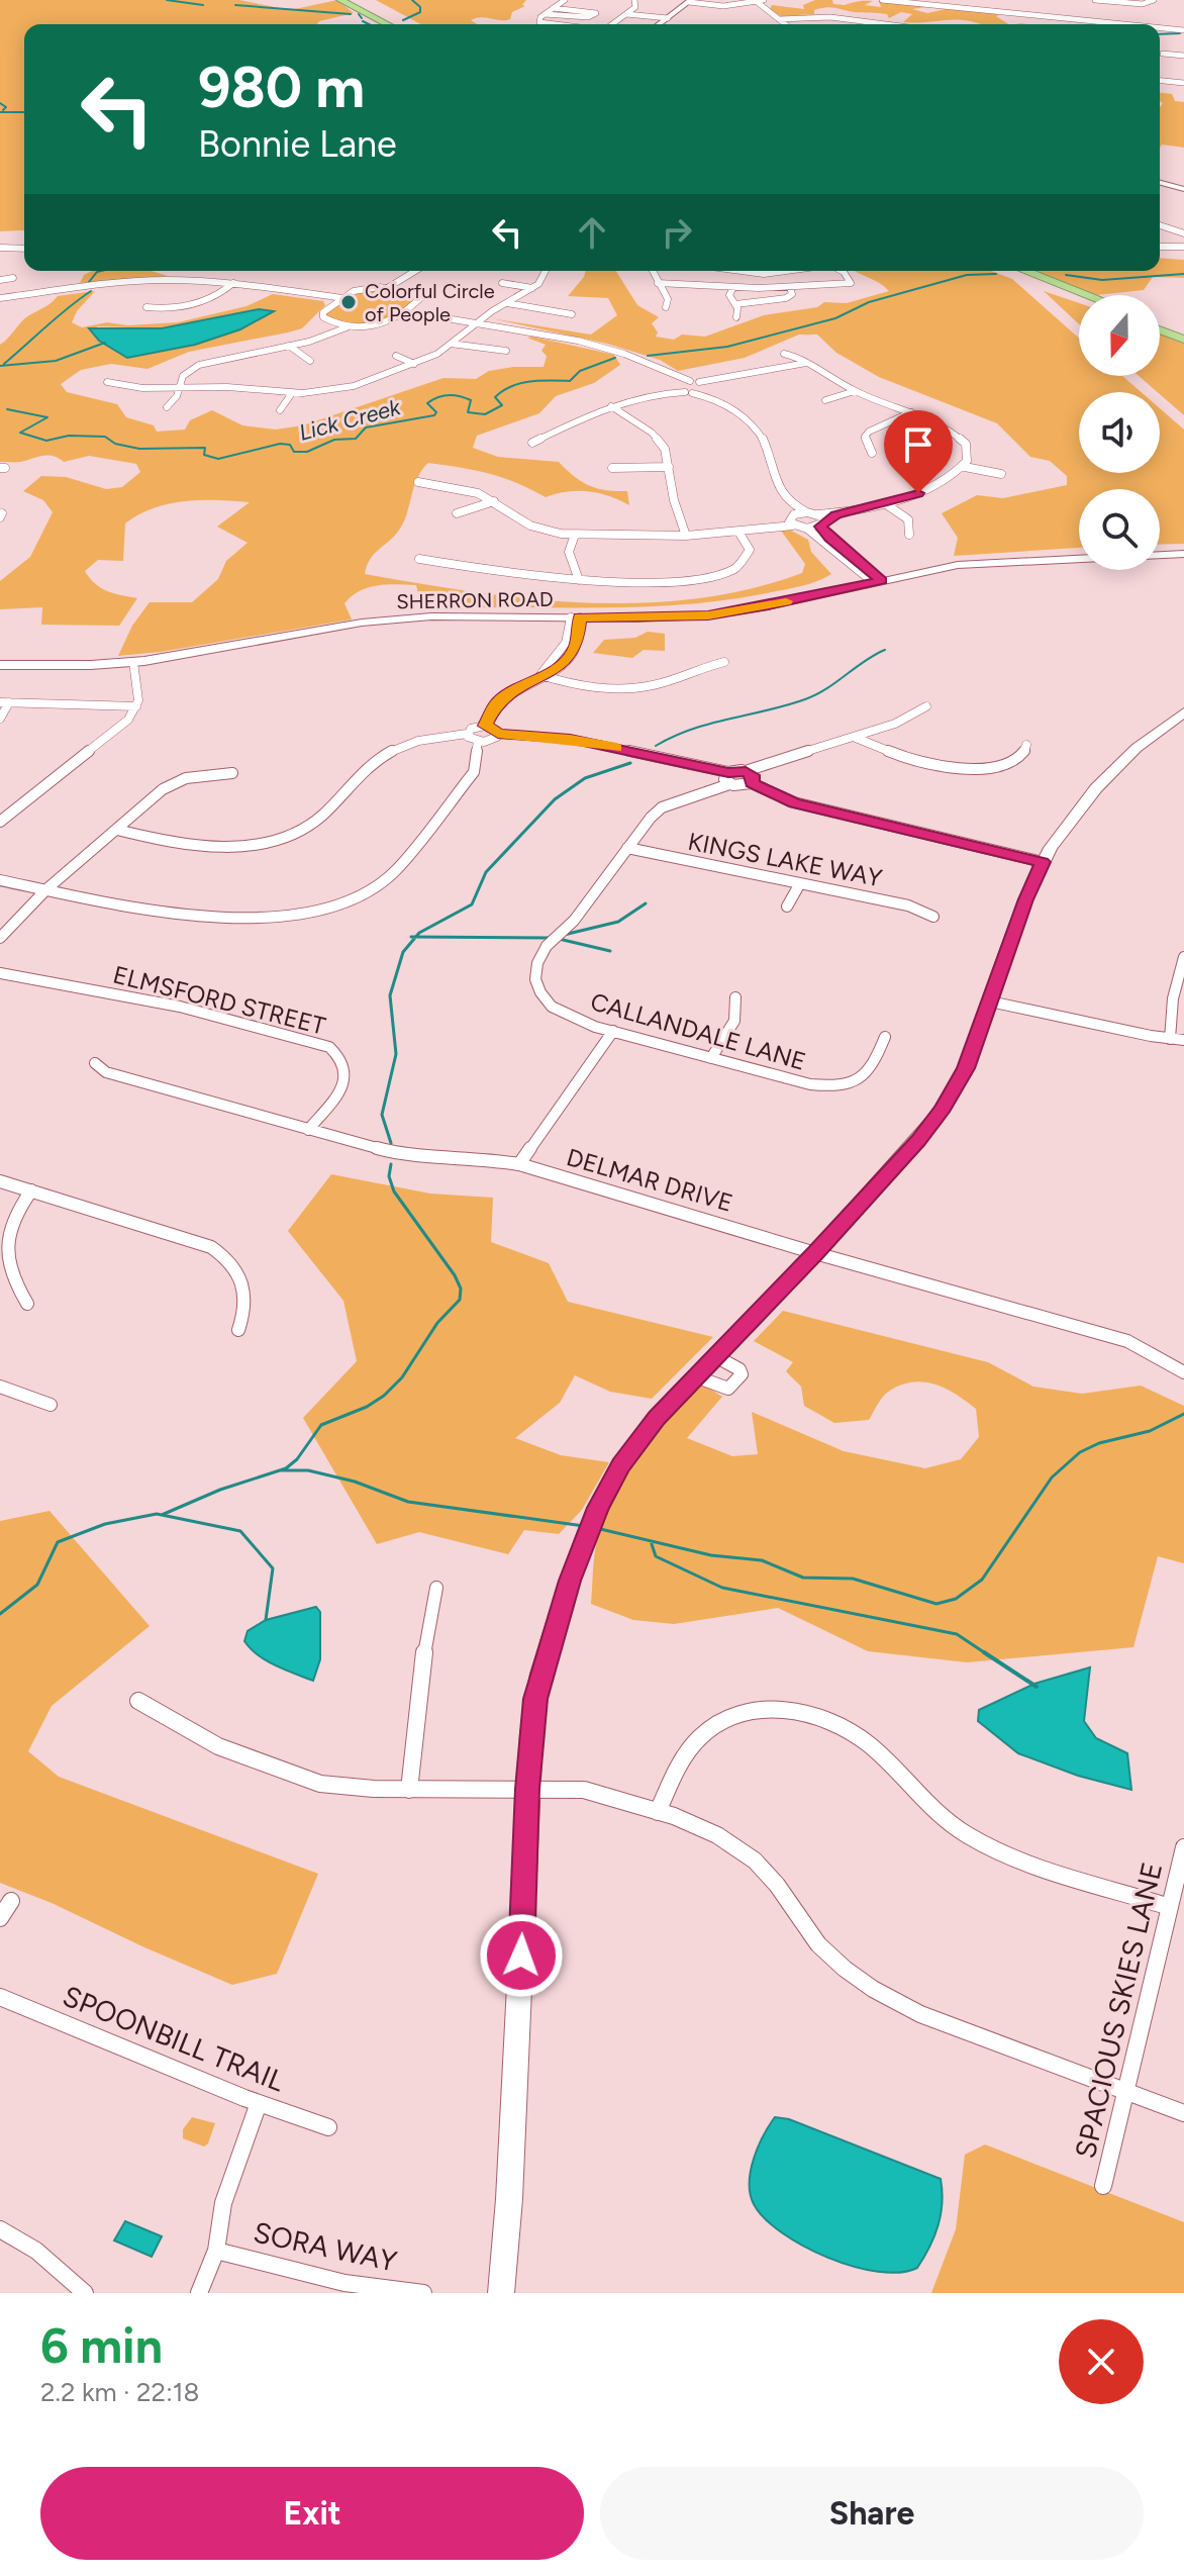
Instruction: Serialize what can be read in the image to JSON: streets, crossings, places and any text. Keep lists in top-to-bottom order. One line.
{"streets":{"street":["SHERRON ROAD","KINGS LAKE WAY","ELMSFORD STREET","CALLANDALE LANE","DELMAR DRIVE","SPACIOUS SKIES LANE","SPOONBILL TRAIL","SORA WAY"]},"crossings":[["KINGS LAKE WAY","CALLANDALE LANE"],["ELMSFORD STREET","DELMAR DRIVE"]],"water":["Lick Creek"],"places":["Colorful Circle of People"],"north":"bottom","page":{"turn":["980 m","Bonnie Lane"],"heading":["6 min","2.2 km · 22:18"],"buttons":["Exit","Share"]}}
